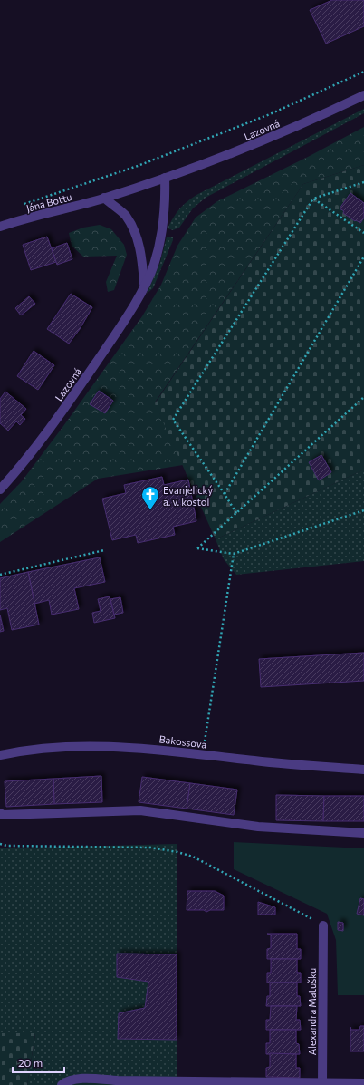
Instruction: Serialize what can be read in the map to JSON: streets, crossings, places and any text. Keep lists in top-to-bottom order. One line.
{"streets":{"street":["Lazovná","Jána Bottu","Bakossova","Alexandra Matušku"]},"crossings":[["Lazovná","Jána Bottu"]],"places":{"church":["Evanjelický a. v. kostol"]},"scale_bar":"20 m"}
